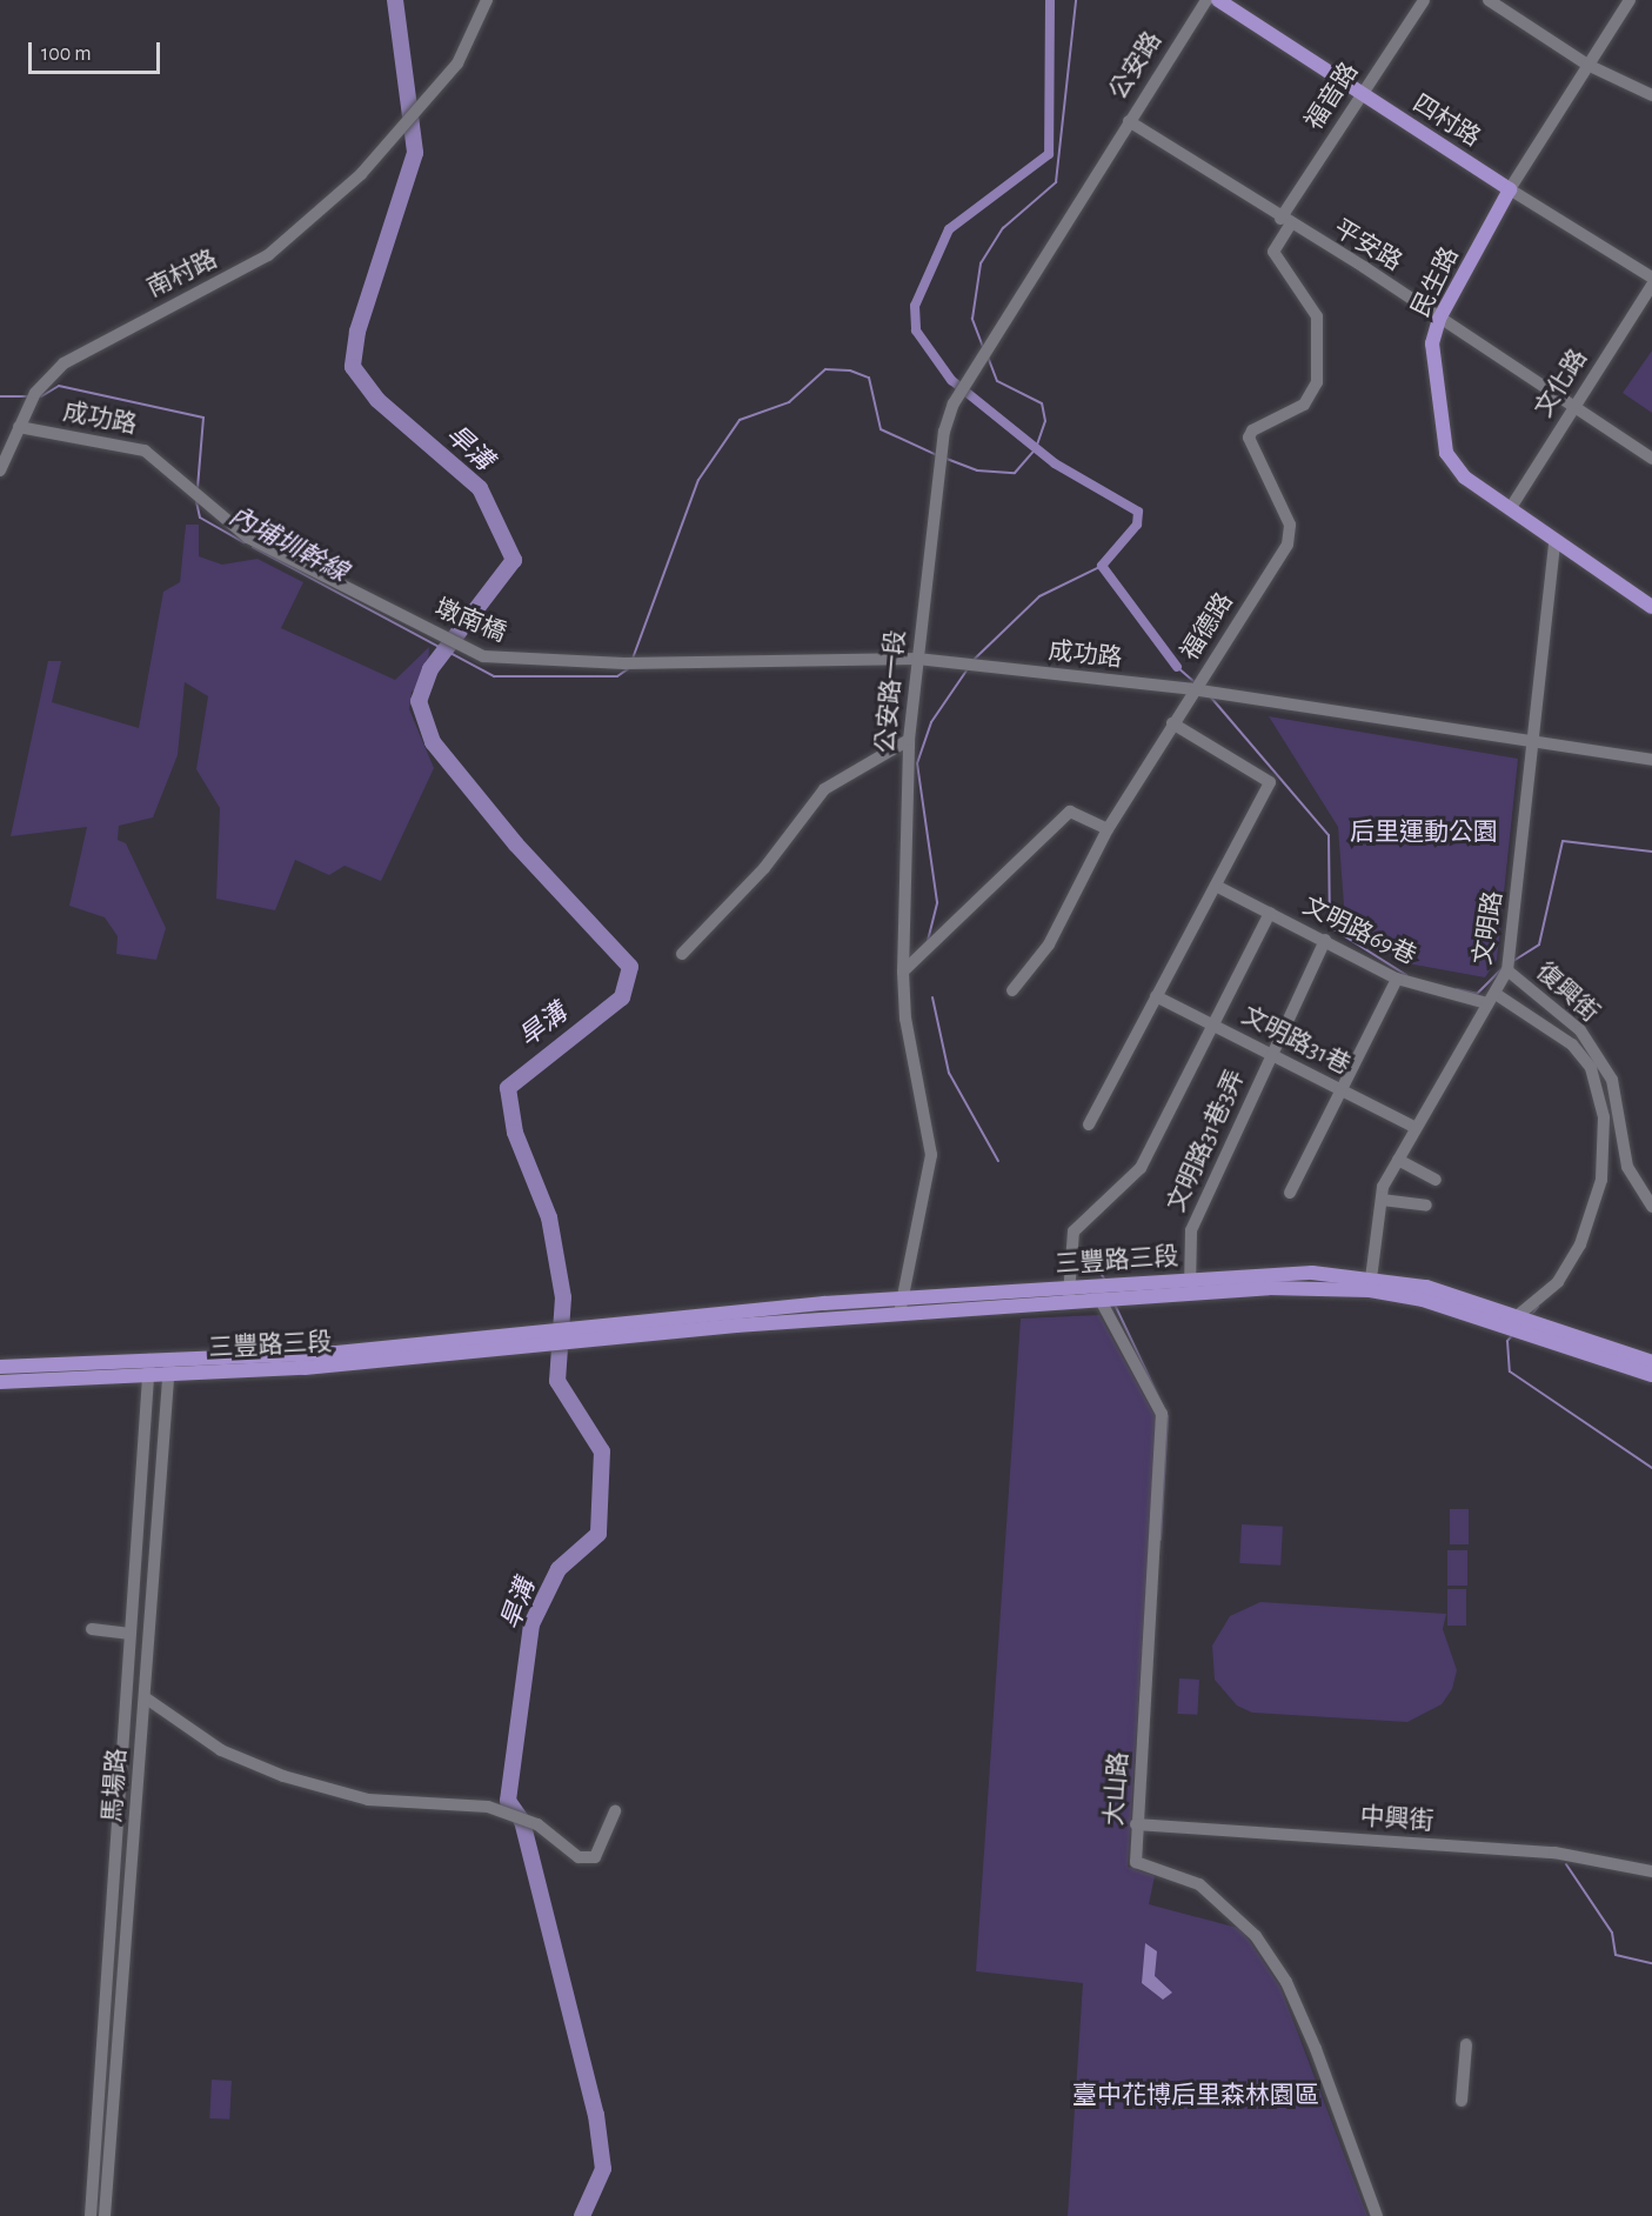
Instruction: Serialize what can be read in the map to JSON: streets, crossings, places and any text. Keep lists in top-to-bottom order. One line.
{"streets":{"main road":["四村路","民生路","三豐路三段"],"street":["公安路","福音路","平安路","南村路","文化路","成功路","墩南橋","福德路","公安路一段","文明路","文明路69巷","復興街","文明路31巷","文明路31巷3弄","馬場路","大山路","中興街"]},"crossings":[["公安路","平安路"],["公安路","公安路一段"],["福音路","四村路"],["福音路","平安路"],["福音路","福德路"],["四村路","民生路"],["平安路","民生路"],["平安路","文化路"],["平安路","福德路"],["平安路","公安路一段"],["南村路","成功路"],["民生路","文化路"],["民生路","文明路"],["成功路","墩南橋"],["成功路","福德路"],["成功路","公安路一段"],["成功路","文明路"],["公安路一段","三豐路三段"],["文明路","文明路69巷"],["文明路","復興街"],["文明路","文明路31巷"],["文明路","三豐路三段"],["文明路69巷","復興街"],["文明路69巷","文明路31巷3弄"],["復興街","三豐路三段"],["文明路31巷","文明路31巷3弄"],["文明路31巷3弄","三豐路三段"],["三豐路三段","馬場路"],["三豐路三段","大山路"],["大山路","中興街"]],"water":["旱溝","內埔圳幹線"],"parks":["后里運動公園","臺中花博后里森林園區"],"scale_bar":"100 m"}
